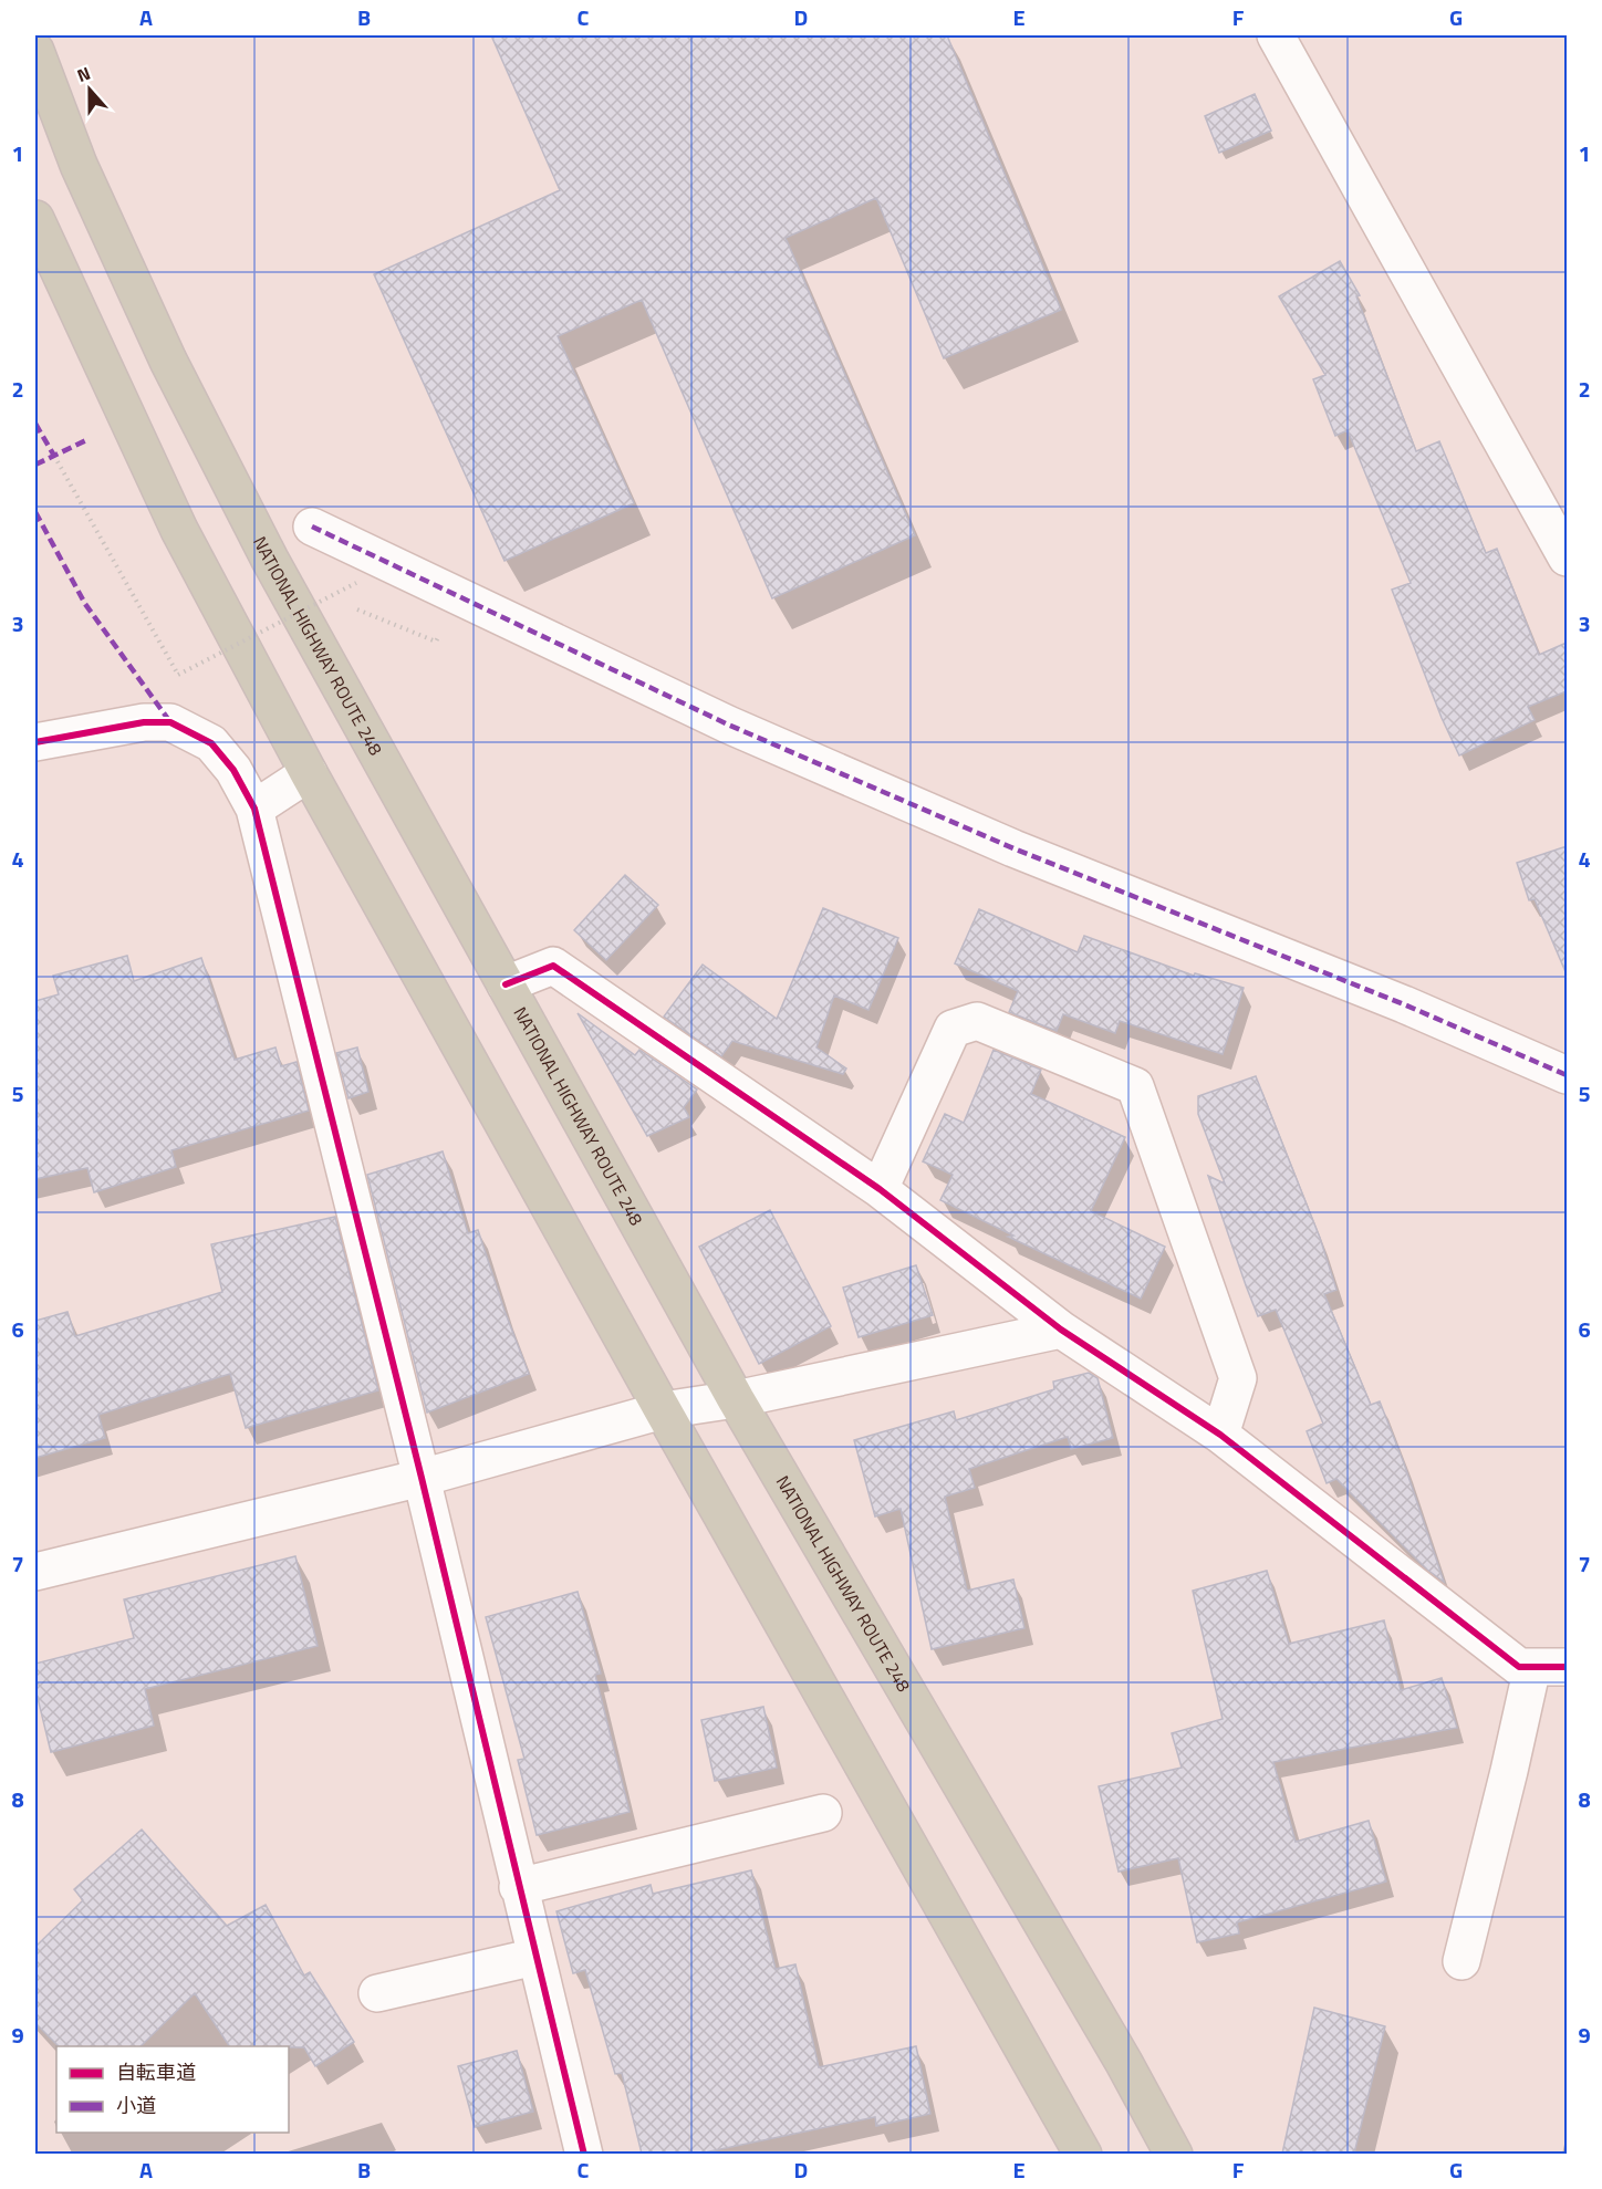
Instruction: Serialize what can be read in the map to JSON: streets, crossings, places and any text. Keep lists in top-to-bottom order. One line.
{"streets":{"highway":["NATIONAL HIGHWAY ROUTE 248"]},"legend":["自転車道","小道"],"north":"top","grid":{"columns":["A","B","C","D","E","F","G"],"rows":["1","2","3","4","5","6","7","8","9"]}}
